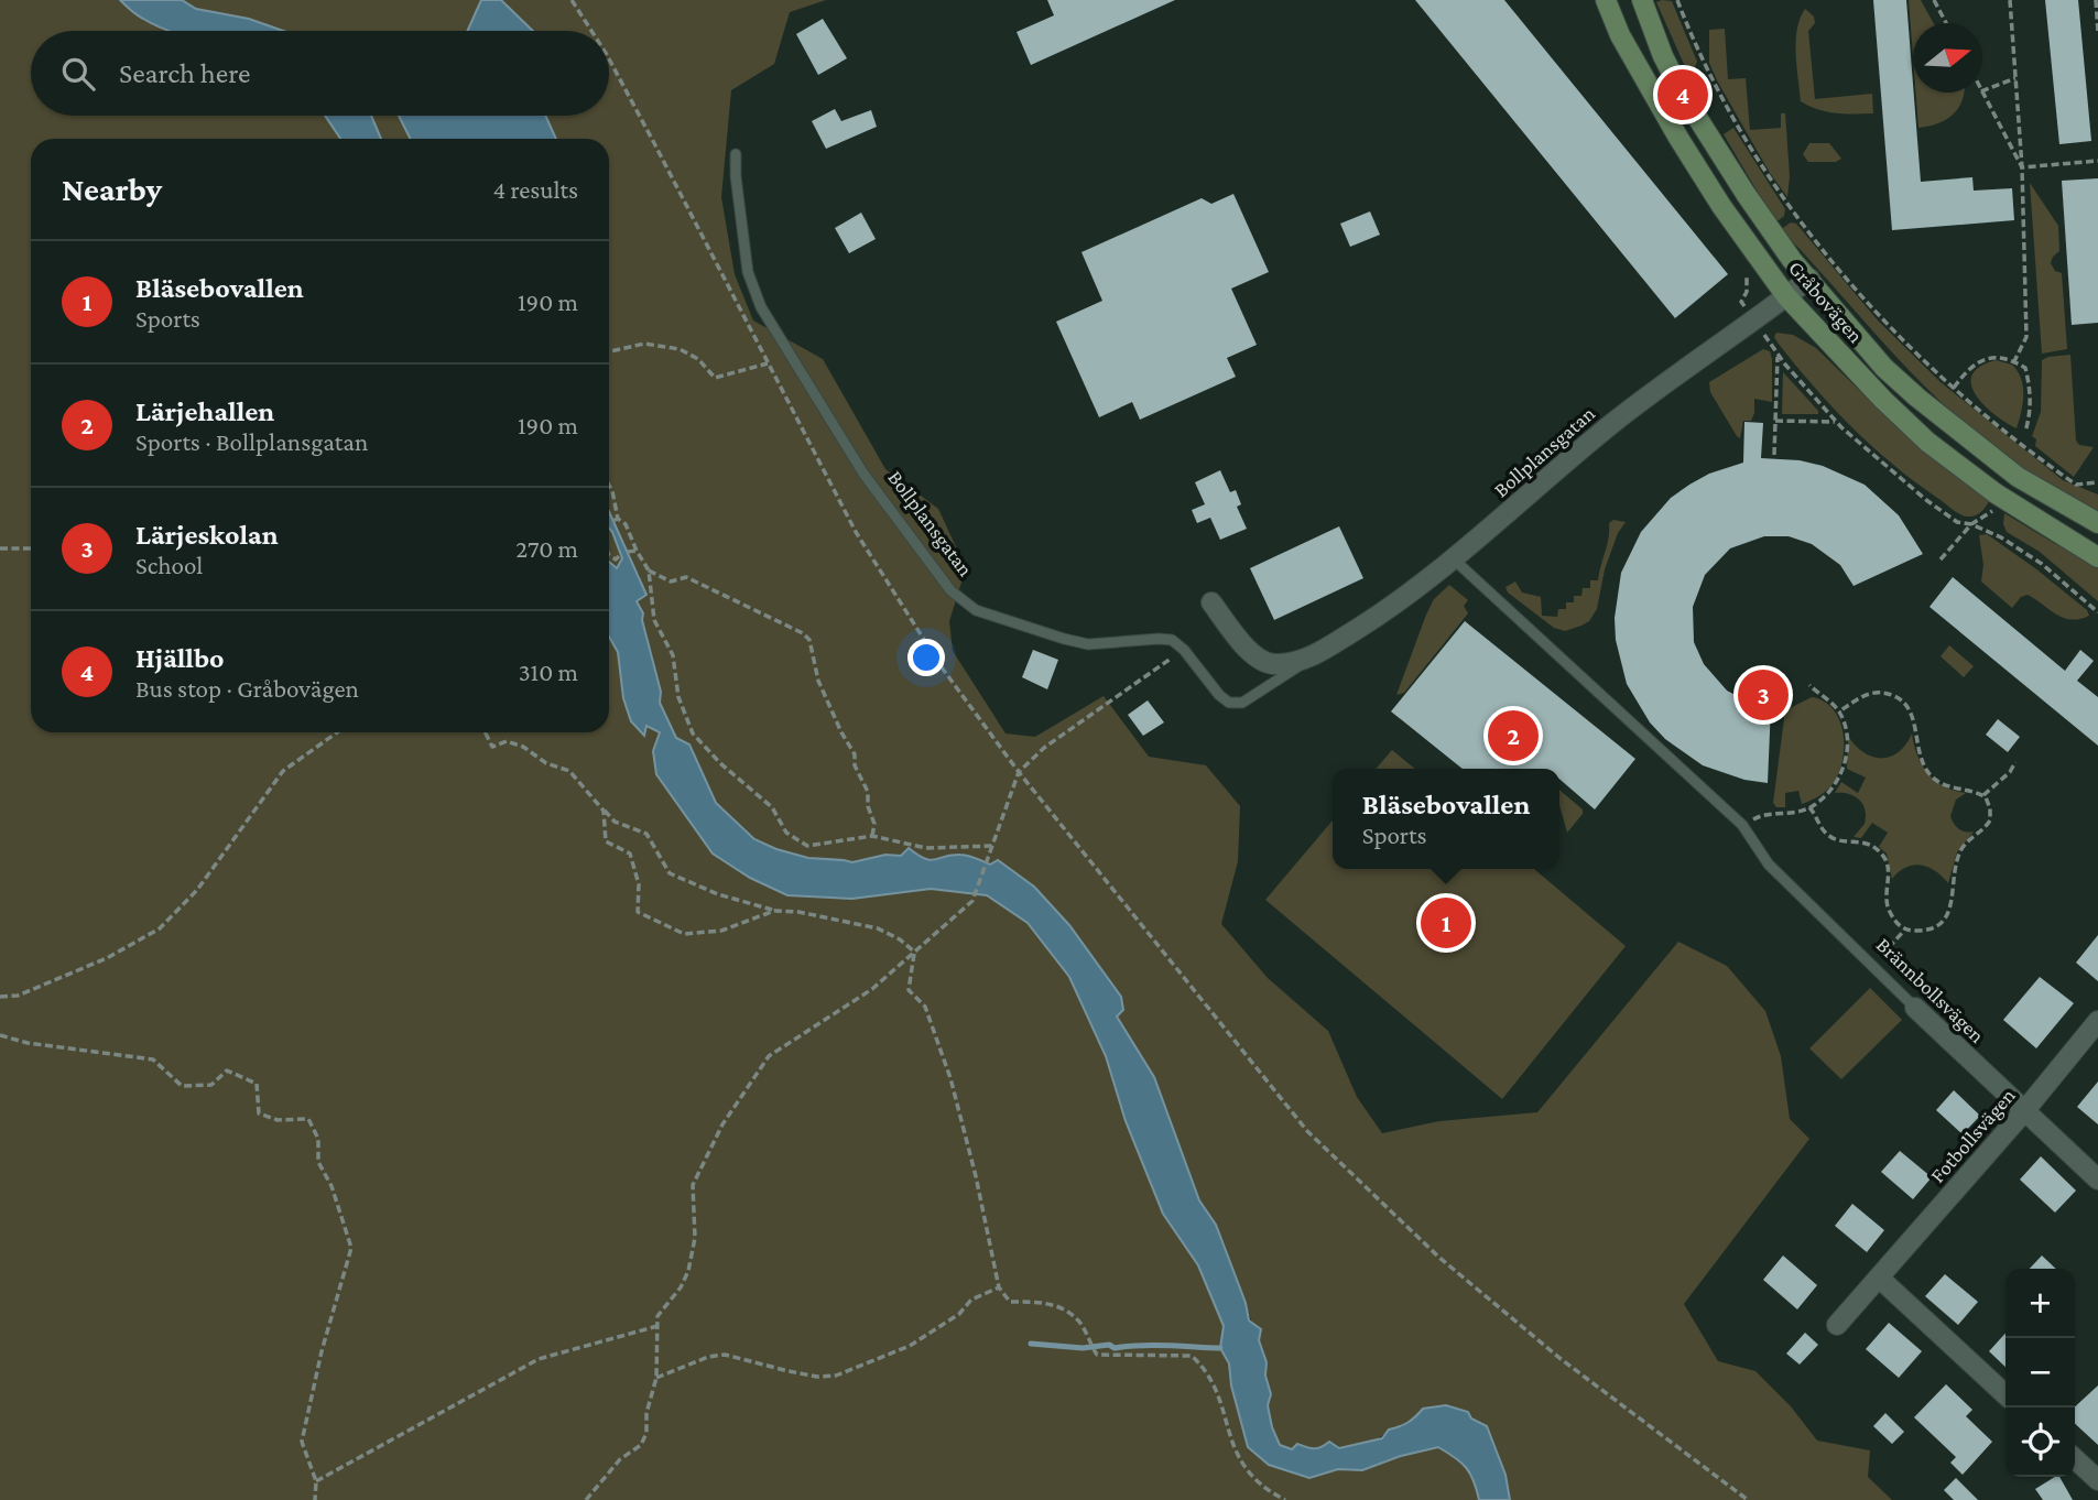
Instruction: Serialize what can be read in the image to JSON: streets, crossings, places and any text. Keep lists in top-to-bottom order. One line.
{"streets":{"main road":["Gråbovägen"],"street":["Bollplansgatan","Brännbollsvägen","Fotbollsvägen"]},"crossings":[["Gråbovägen","Bollplansgatan"],["Bollplansgatan","Brännbollsvägen"],["Brännbollsvägen","Fotbollsvägen"]],"north":"right","page":{"search":"Search here","pins":["4","3","2","1"],"heading":["Nearby","4 results"],"list":[{"mark":"1","name":"Bläsebovallen","note":"Sports","value":"190 m"},{"mark":"2","name":"Lärjehallen","note":"Sports · Bollplansgatan","value":"190 m"},{"mark":"3","name":"Lärjeskolan","note":"School","value":"270 m"},{"mark":"4","name":"Hjällbo","note":"Bus stop · Gråbovägen","value":"310 m"}],"popup":["Bläsebovallen","Sports"],"map_buttons":["+","−"]}}
